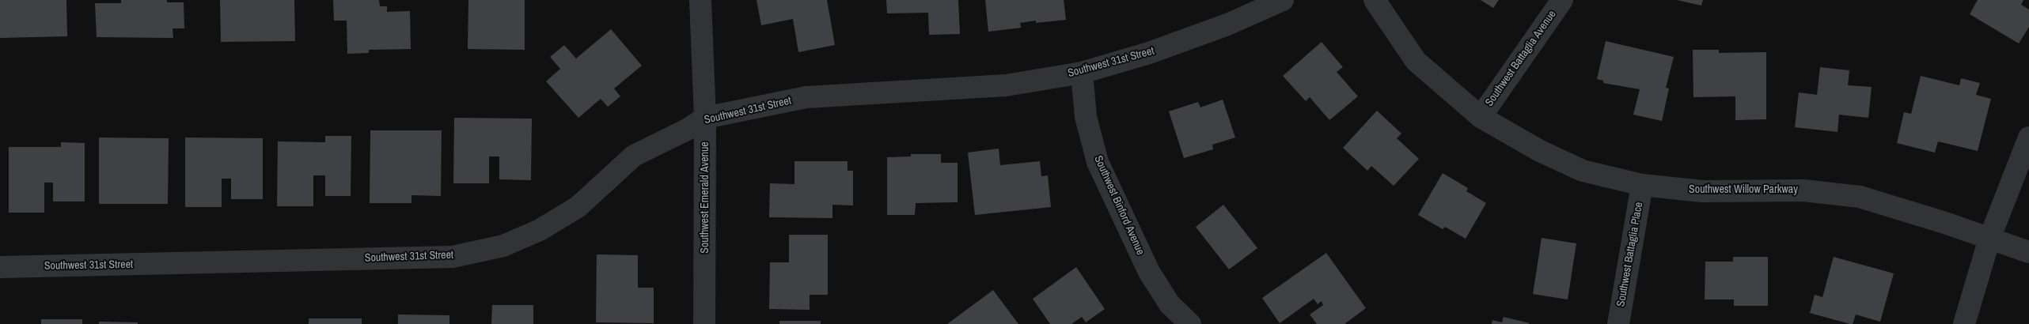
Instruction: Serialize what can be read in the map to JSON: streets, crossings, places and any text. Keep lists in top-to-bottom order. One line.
{"streets":{"street":["Southwest Battaglia Avenue","Southwest 31st Street","Southwest Willow Parkway","Southwest Emerald Avenue","Southwest Binford Avenue","Southwest Battaglia Place"]},"crossings":[["Southwest Battaglia Avenue","Southwest Willow Parkway"],["Southwest 31st Street","Southwest Emerald Avenue"],["Southwest 31st Street","Southwest Binford Avenue"],["Southwest Willow Parkway","Southwest Battaglia Place"]]}
